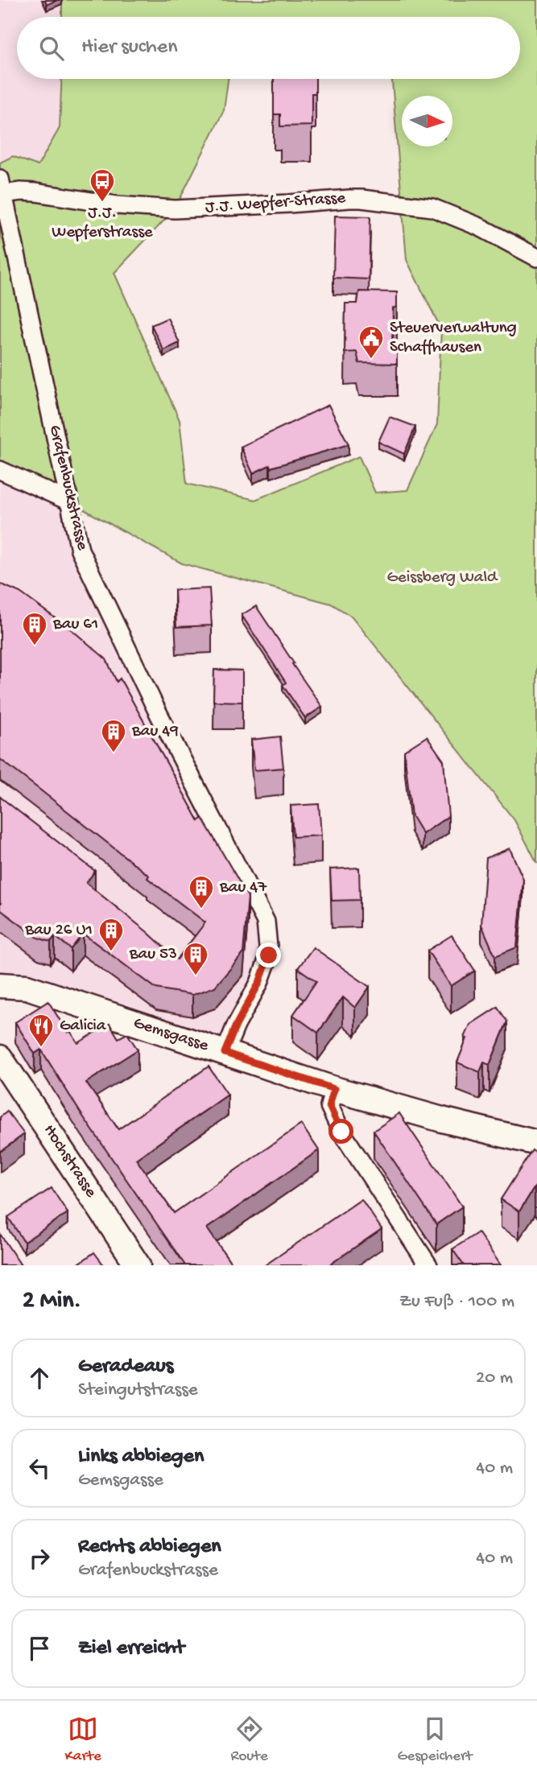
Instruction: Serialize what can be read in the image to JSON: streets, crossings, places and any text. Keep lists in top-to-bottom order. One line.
{"streets":{"street":["J.J. Wepfer-Strasse","Grafenbuckstrasse","Gemsgasse","Hochstrasse"]},"crossings":[["J.J. Wepfer-Strasse","Grafenbuckstrasse"],["Grafenbuckstrasse","Gemsgasse"]],"parks":["Geissberg Wald"],"places":{"bus stop":["J.J. Wepferstrasse"],"public building":["Steuerverwaltung Schaffhausen"],"building":["Bau 61","Bau 49","Bau 47","Bau 26 U1","Bau 53"],"restaurant":["Galicia"]},"north":"right","page":{"search":"Hier suchen","heading":["2 Min.","Zu Fuß · 100 m"],"list":[["Geradeaus","Steingutstrasse","20 m"],["Links abbiegen","Gemsgasse","40 m"],["Rechts abbiegen","Grafenbuckstrasse","40 m"],"Ziel erreicht"],"nav":["Karte","Route","Gespeichert"]}}
